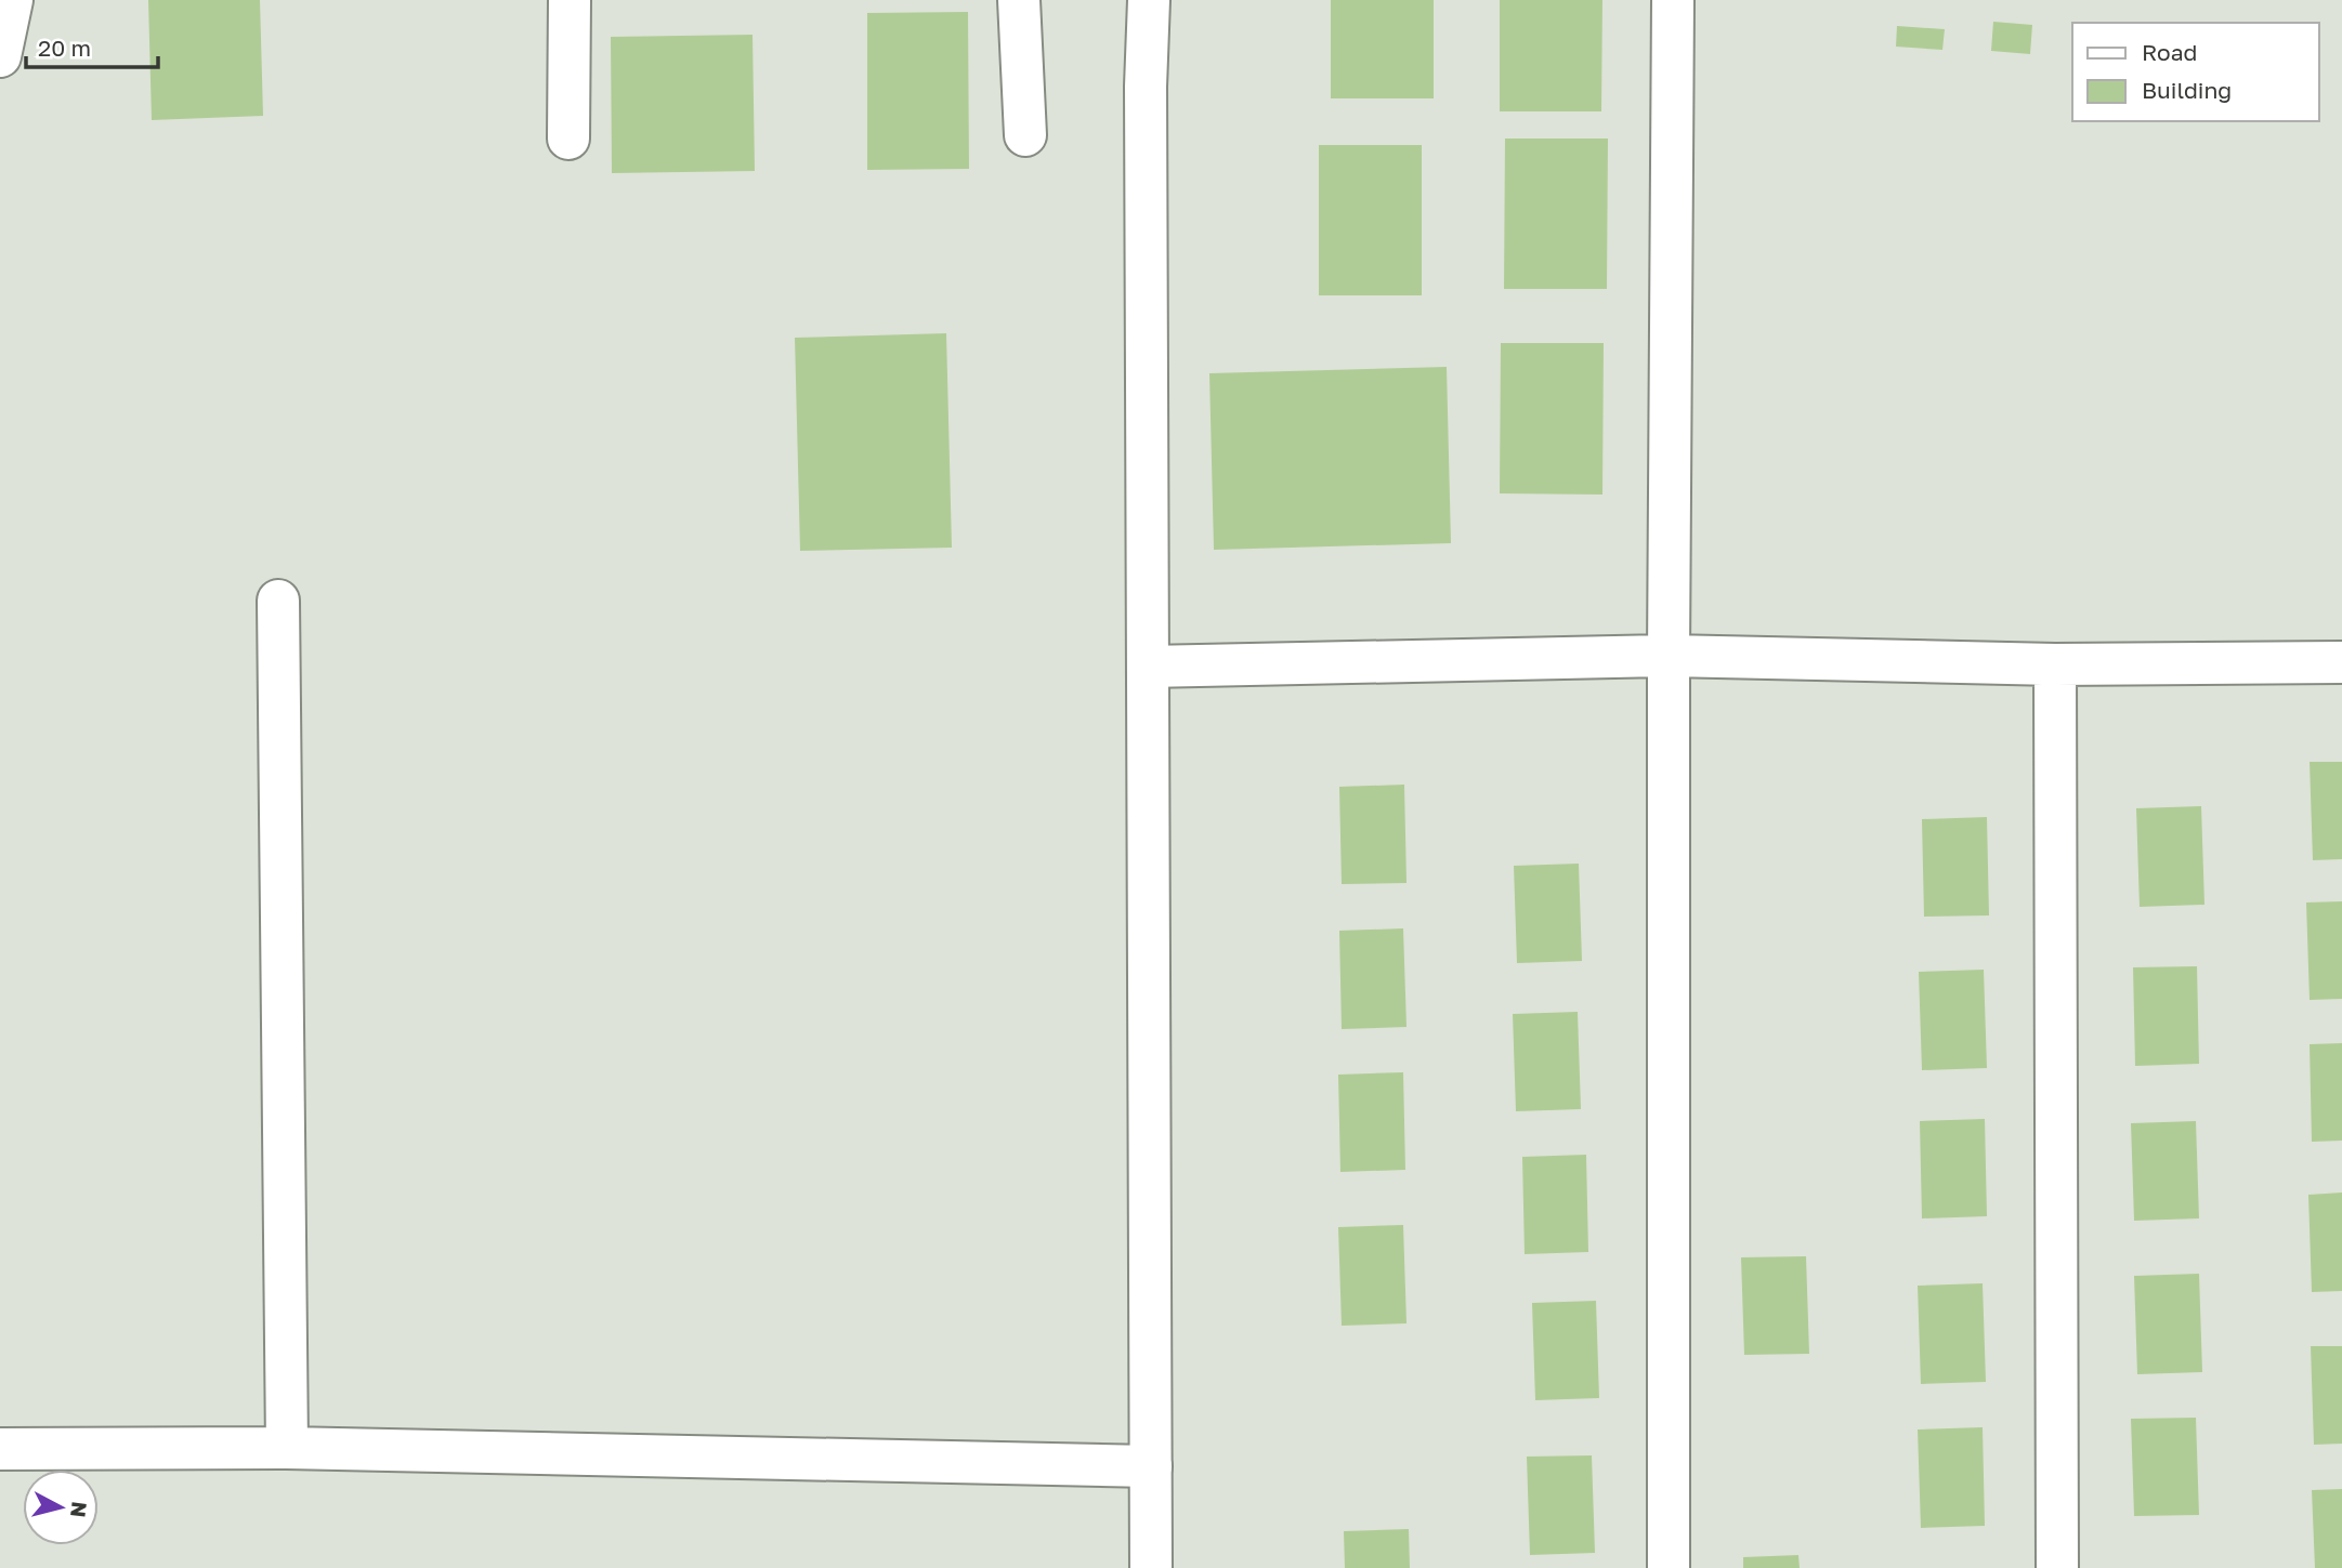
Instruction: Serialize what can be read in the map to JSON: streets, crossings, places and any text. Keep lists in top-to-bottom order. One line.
{"legend":["Road","Building"],"scale_bar":"20 m","north":"right"}
